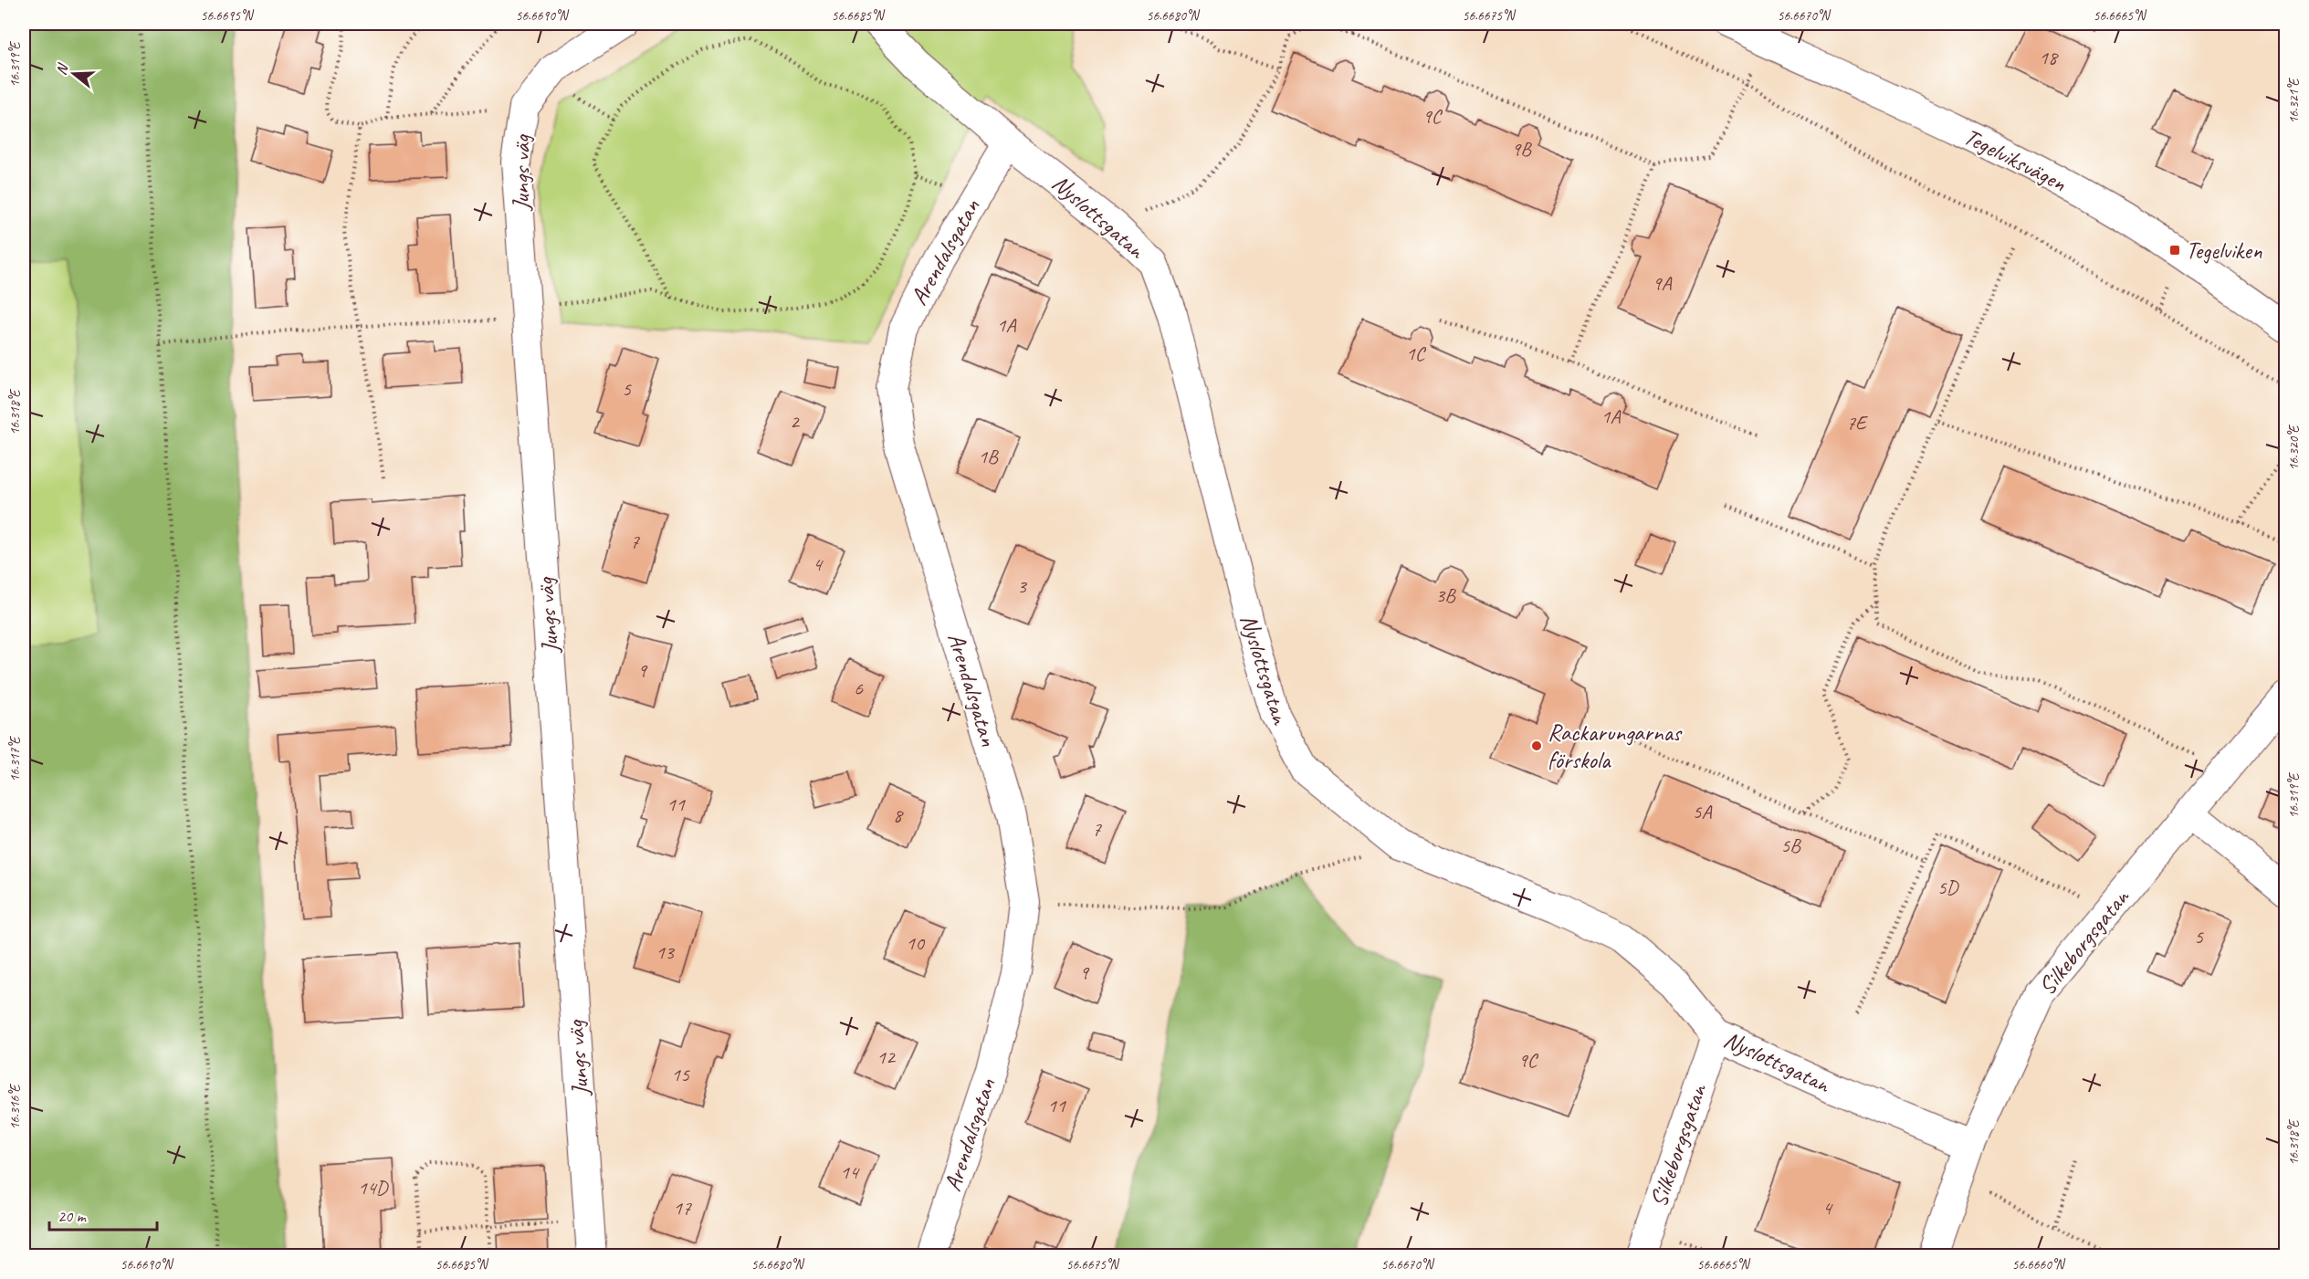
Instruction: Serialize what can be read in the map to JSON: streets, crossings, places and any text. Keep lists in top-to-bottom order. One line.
{"streets":{"street":["Tegelviksvägen","Jungs väg","Nyslottsgatan","Arendalsgatan","Silkeborgsgatan"]},"crossings":[["Nyslottsgatan","Arendalsgatan"],["Nyslottsgatan","Silkeborgsgatan"]],"places":{"transit":["Tegelviken"],"other":["Rackarungarnas förskola"]},"house_numbers":["18","9C","9B","9A","1A","1C","5","1A","2","7E","1B","7","4","3","3B","9","6","11","5A","8","7","5B","5D","5","10","13","9","12","9C","15","11","14","14D","17","4"],"scale_bar":"20 m","north":"left","coordinates":["56.6695°N","56.6690°N","56.6685°N","56.6680°N","56.6675°N","56.6670°N","56.6665°N","16.319°E","16.321°E","16.318°E","16.320°E","16.317°E","16.316°E","56.6660°N"]}
